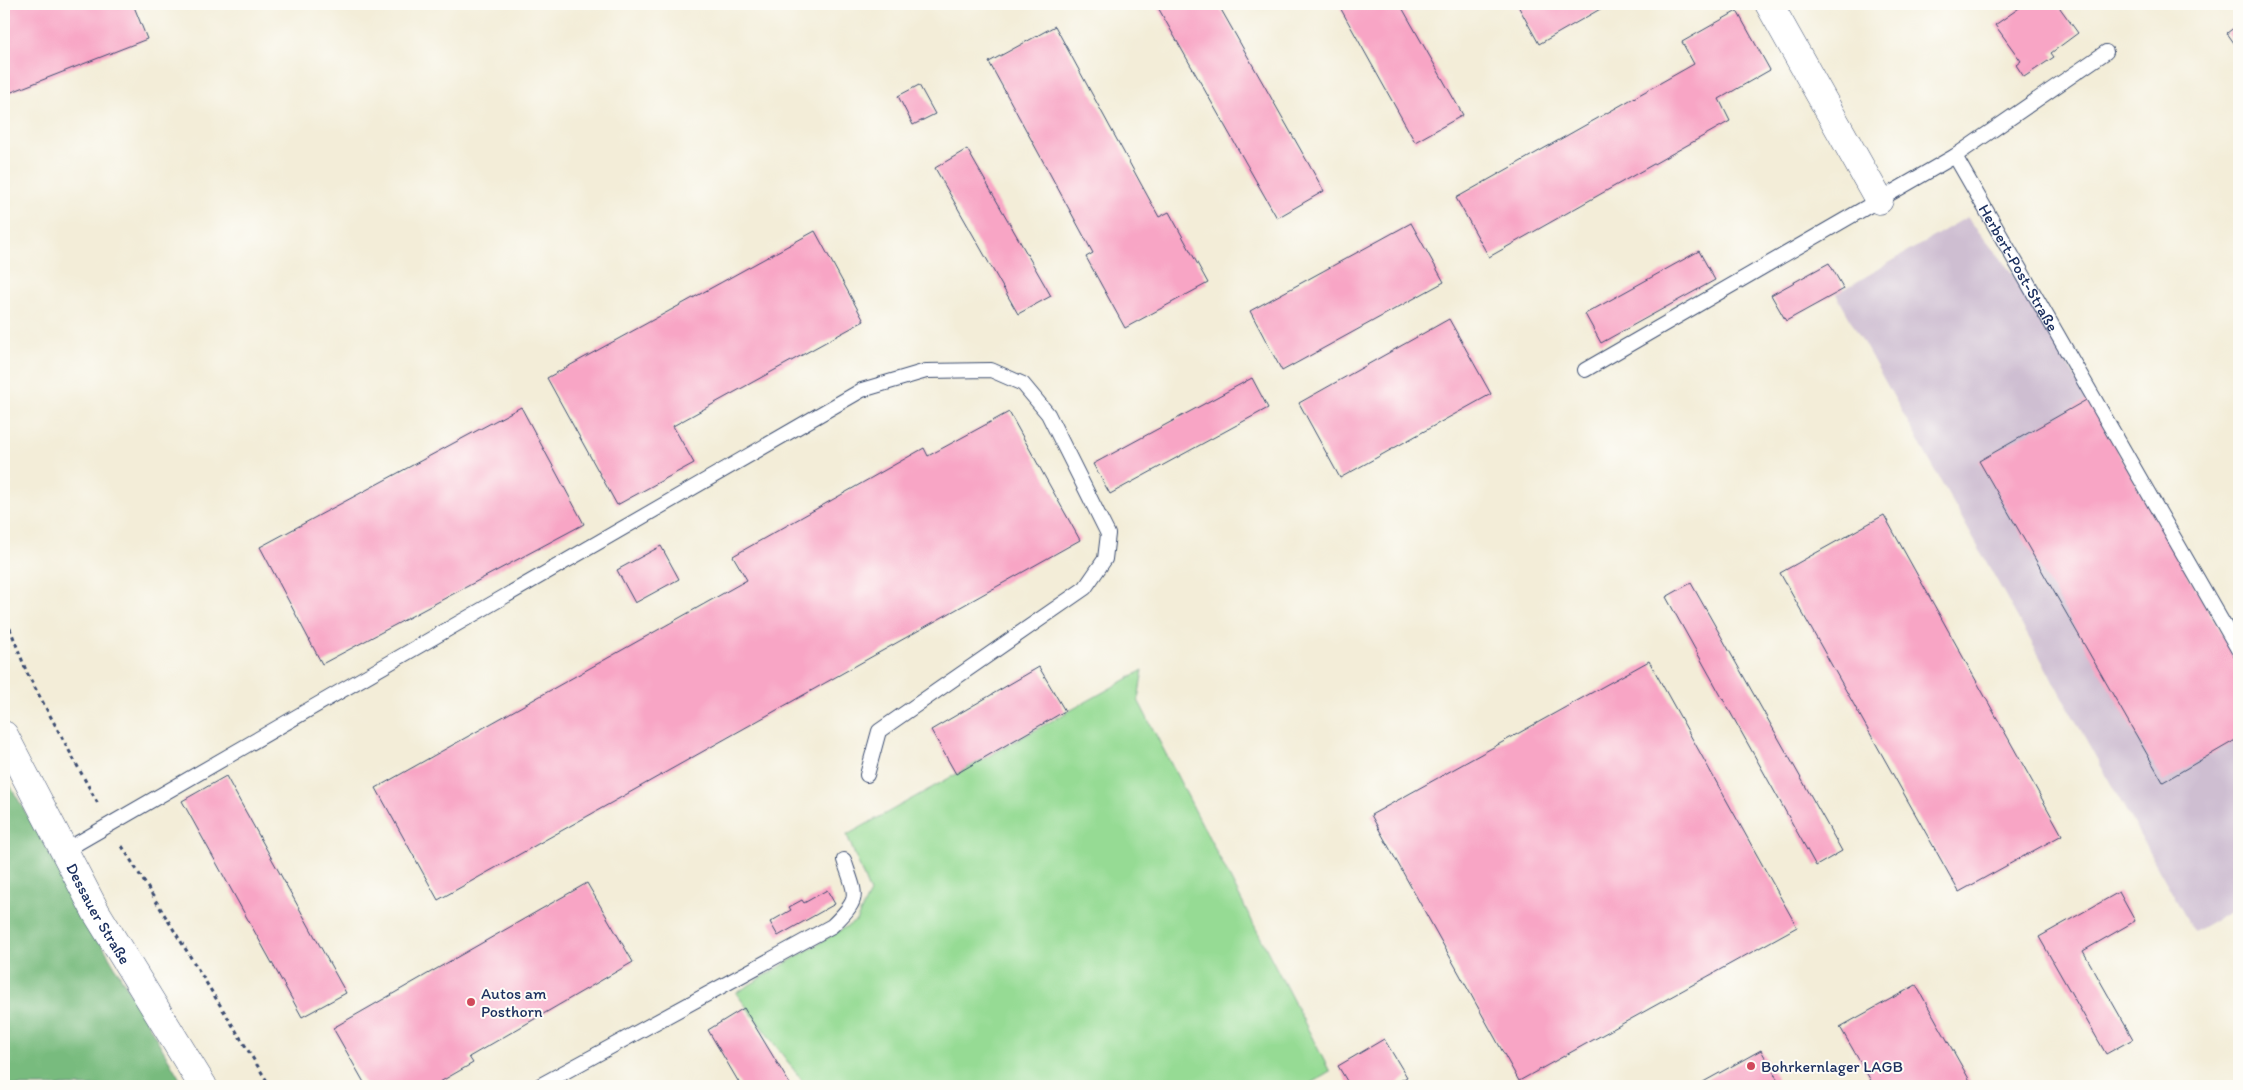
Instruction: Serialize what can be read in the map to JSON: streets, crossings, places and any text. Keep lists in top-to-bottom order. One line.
{"streets":{"main road":["Dessauer Straße"],"lane":["Herbert-Post-Straße"]},"places":["Autos am Posthorn","Bohrkernlager LAGB"]}
